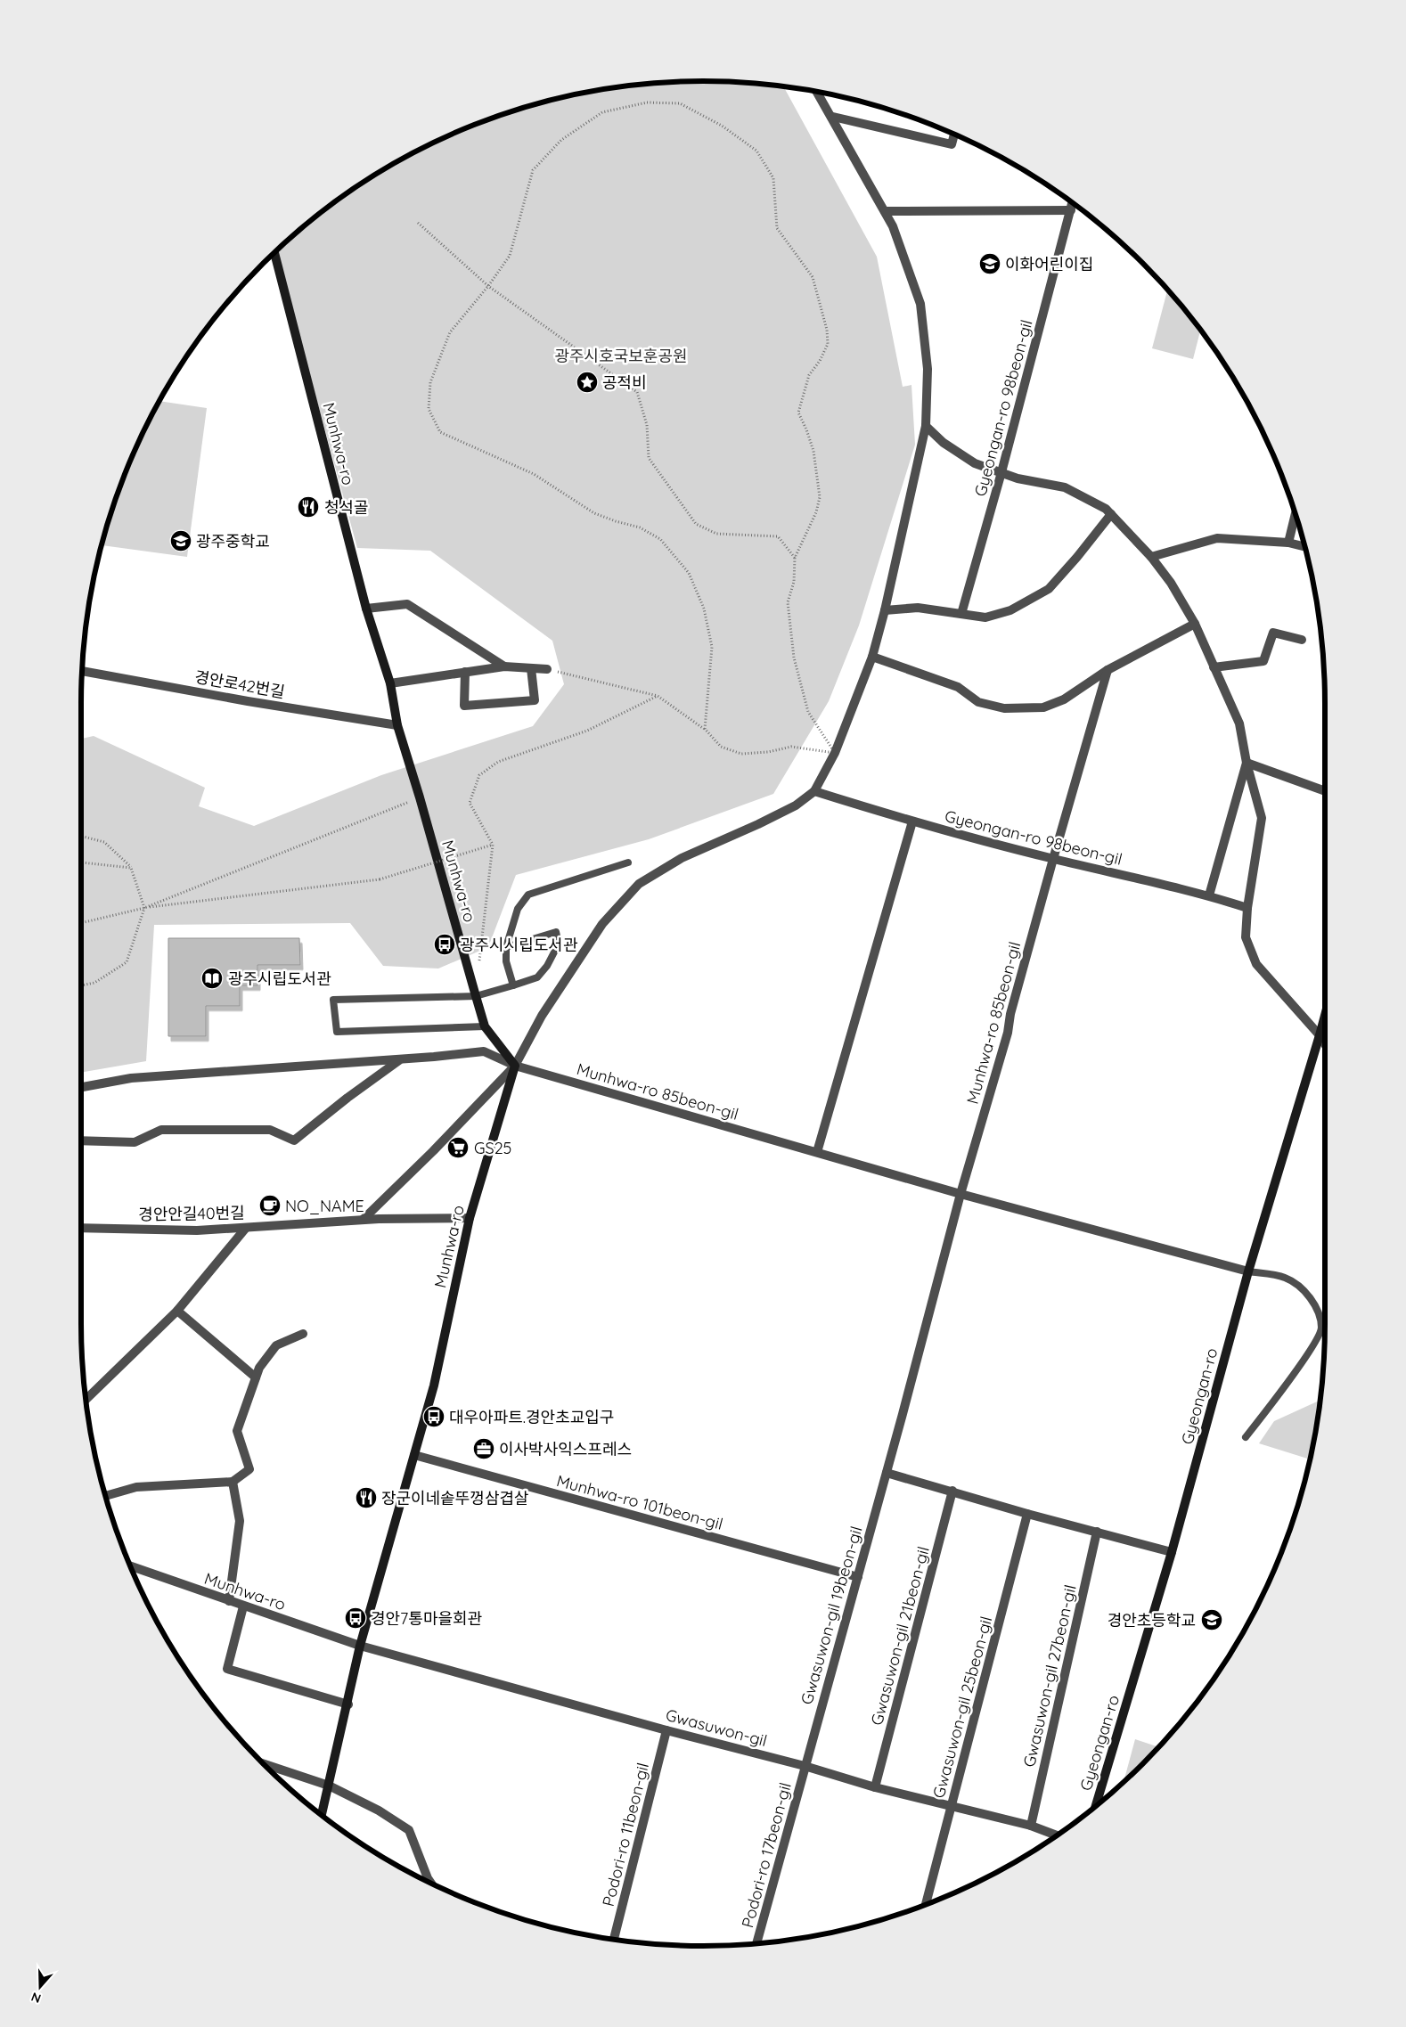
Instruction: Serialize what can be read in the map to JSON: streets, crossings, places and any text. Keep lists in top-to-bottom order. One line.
{"streets":{"street":["Gyeongan-ro 98beon-gil","Munhwa-ro","경안로42번길","Munhwa-ro 85beon-gil","경안안길40번길","Gyeongan-ro","Munhwa-ro 101beon-gil","Gwasuwon-gil 19beon-gil","Gwasuwon-gil 21beon-gil","Gwasuwon-gil 27beon-gil","Gwasuwon-gil 25beon-gil","Gwasuwon-gil","Podori-ro 11beon-gil","Podori-ro 17beon-gil"]},"crossings":[["Gyeongan-ro 98beon-gil","Munhwa-ro 85beon-gil"],["Munhwa-ro","경안로42번길"],["Munhwa-ro","Munhwa-ro 85beon-gil"],["Munhwa-ro","경안안길40번길"],["Munhwa-ro","Munhwa-ro 101beon-gil"],["Munhwa-ro","Gwasuwon-gil"],["Munhwa-ro 85beon-gil","Gyeongan-ro"],["Munhwa-ro 85beon-gil","Gwasuwon-gil 19beon-gil"],["Munhwa-ro 101beon-gil","Gwasuwon-gil 19beon-gil"],["Gwasuwon-gil 19beon-gil","Gwasuwon-gil"],["Gwasuwon-gil 19beon-gil","Podori-ro 17beon-gil"],["Gwasuwon-gil 21beon-gil","Gwasuwon-gil"],["Gwasuwon-gil 27beon-gil","Gwasuwon-gil"],["Gwasuwon-gil 25beon-gil","Gwasuwon-gil"],["Gwasuwon-gil","Podori-ro 11beon-gil"],["Gwasuwon-gil","Podori-ro 17beon-gil"]],"parks":["광주시호국보훈공원"],"places":{"school or university":["이화어린이집","광주중학교","경안초등학교"],"place":["공적비"],"restaurant":["청석골","장군이네솥뚜껑삼겹살"],"bus stop":["광주시시립도서관","대우아파트.경안초교입구","경안7통마을회관"],"library":["광주시립도서관"],"supermarket":["GS25"],"cafe":["NO_NAME"],"office":["이사박사익스프레스"]},"north":"bottom"}
